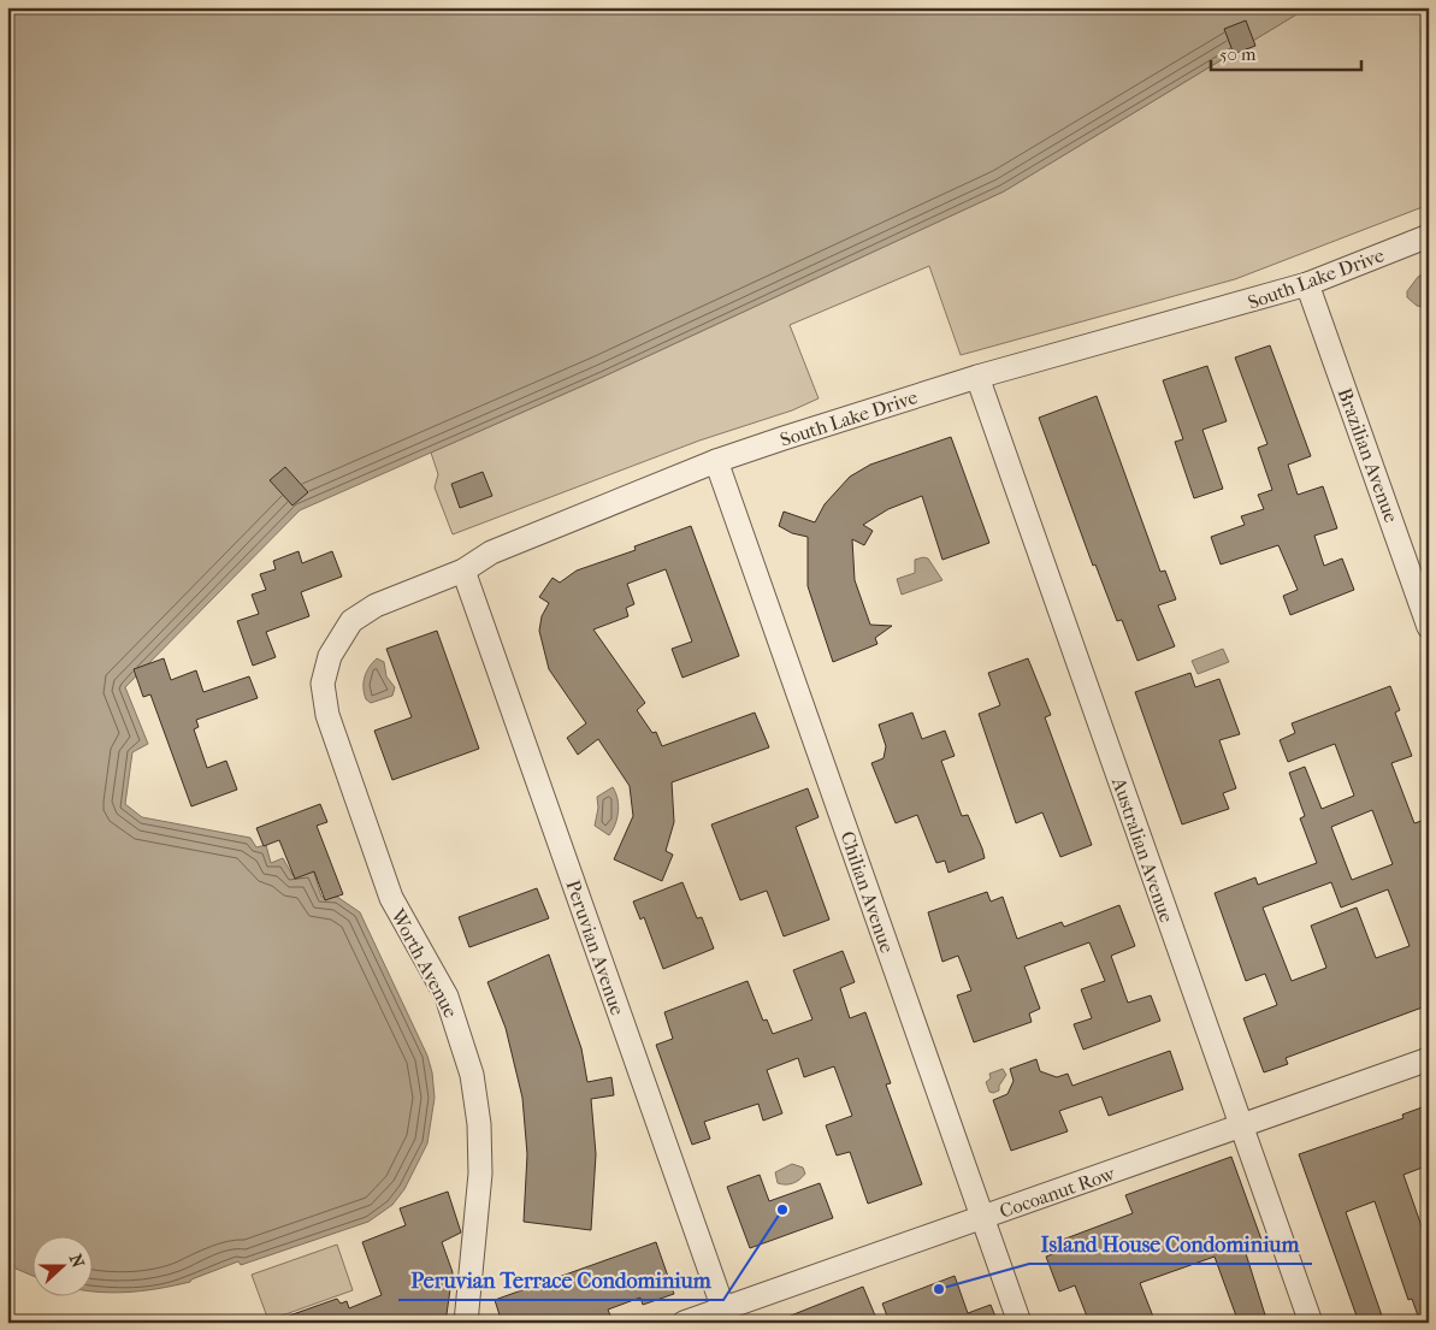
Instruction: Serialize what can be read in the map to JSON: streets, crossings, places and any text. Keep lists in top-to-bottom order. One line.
{"streets":{"street":["South Lake Drive","Brazilian Avenue","Australian Avenue","Chilian Avenue","Peruvian Avenue","Worth Avenue","Cocoanut Row"]},"crossings":[["South Lake Drive","Brazilian Avenue"],["South Lake Drive","Australian Avenue"],["South Lake Drive","Chilian Avenue"],["South Lake Drive","Peruvian Avenue"],["South Lake Drive","Worth Avenue"],["Australian Avenue","Cocoanut Row"],["Chilian Avenue","Cocoanut Row"],["Peruvian Avenue","Cocoanut Row"]],"places":["Peruvian Terrace Condominium","Island House Condominium"],"scale_bar":"50 m","north":"right"}
